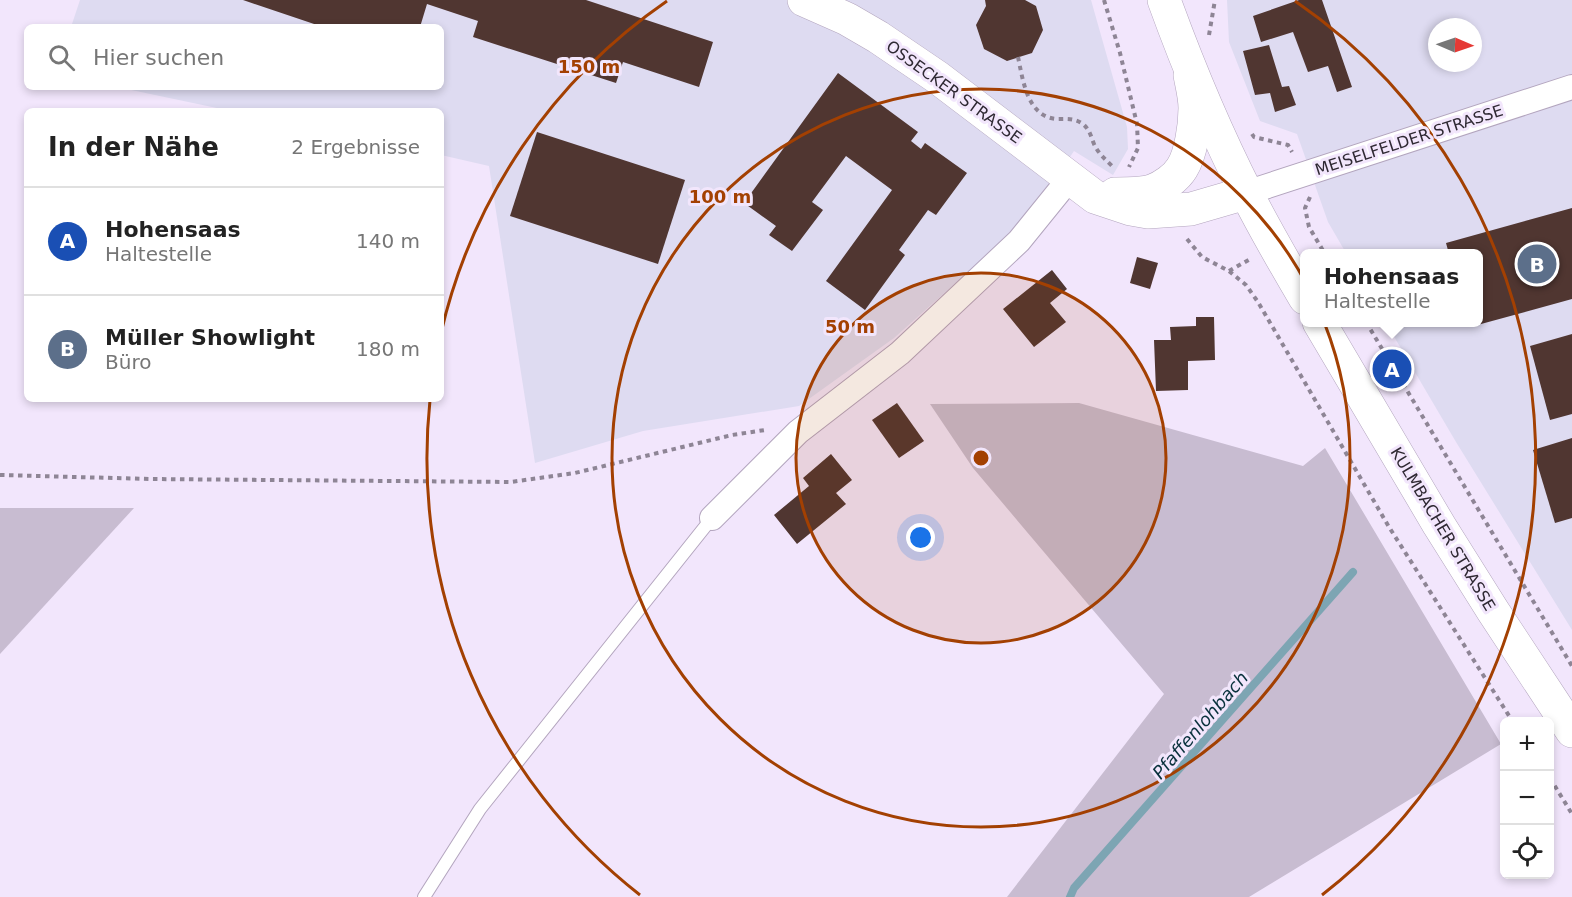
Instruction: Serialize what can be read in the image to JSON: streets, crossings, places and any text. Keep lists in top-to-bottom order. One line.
{"streets":{"main road":["OSSECKER STRASSE","KULMBACHER STRASSE"],"street":["MEISELFELDER STRASSE"]},"crossings":[["OSSECKER STRASSE","MEISELFELDER STRASSE"]],"water":["Pfaffenlohbach"],"north":"right","page":{"search":"Hier suchen","heading":["In der Nähe","2 Ergebnisse"],"list":[{"mark":"A","name":"Hohensaas","note":"Haltestelle","value":"140 m"},{"mark":"B","name":"Müller Showlight","note":"Büro","value":"180 m"}],"pins":["B","A"],"popup":["Hohensaas","Haltestelle"],"map_buttons":["+","−"]},"rings":["150 m","100 m","50 m"]}
